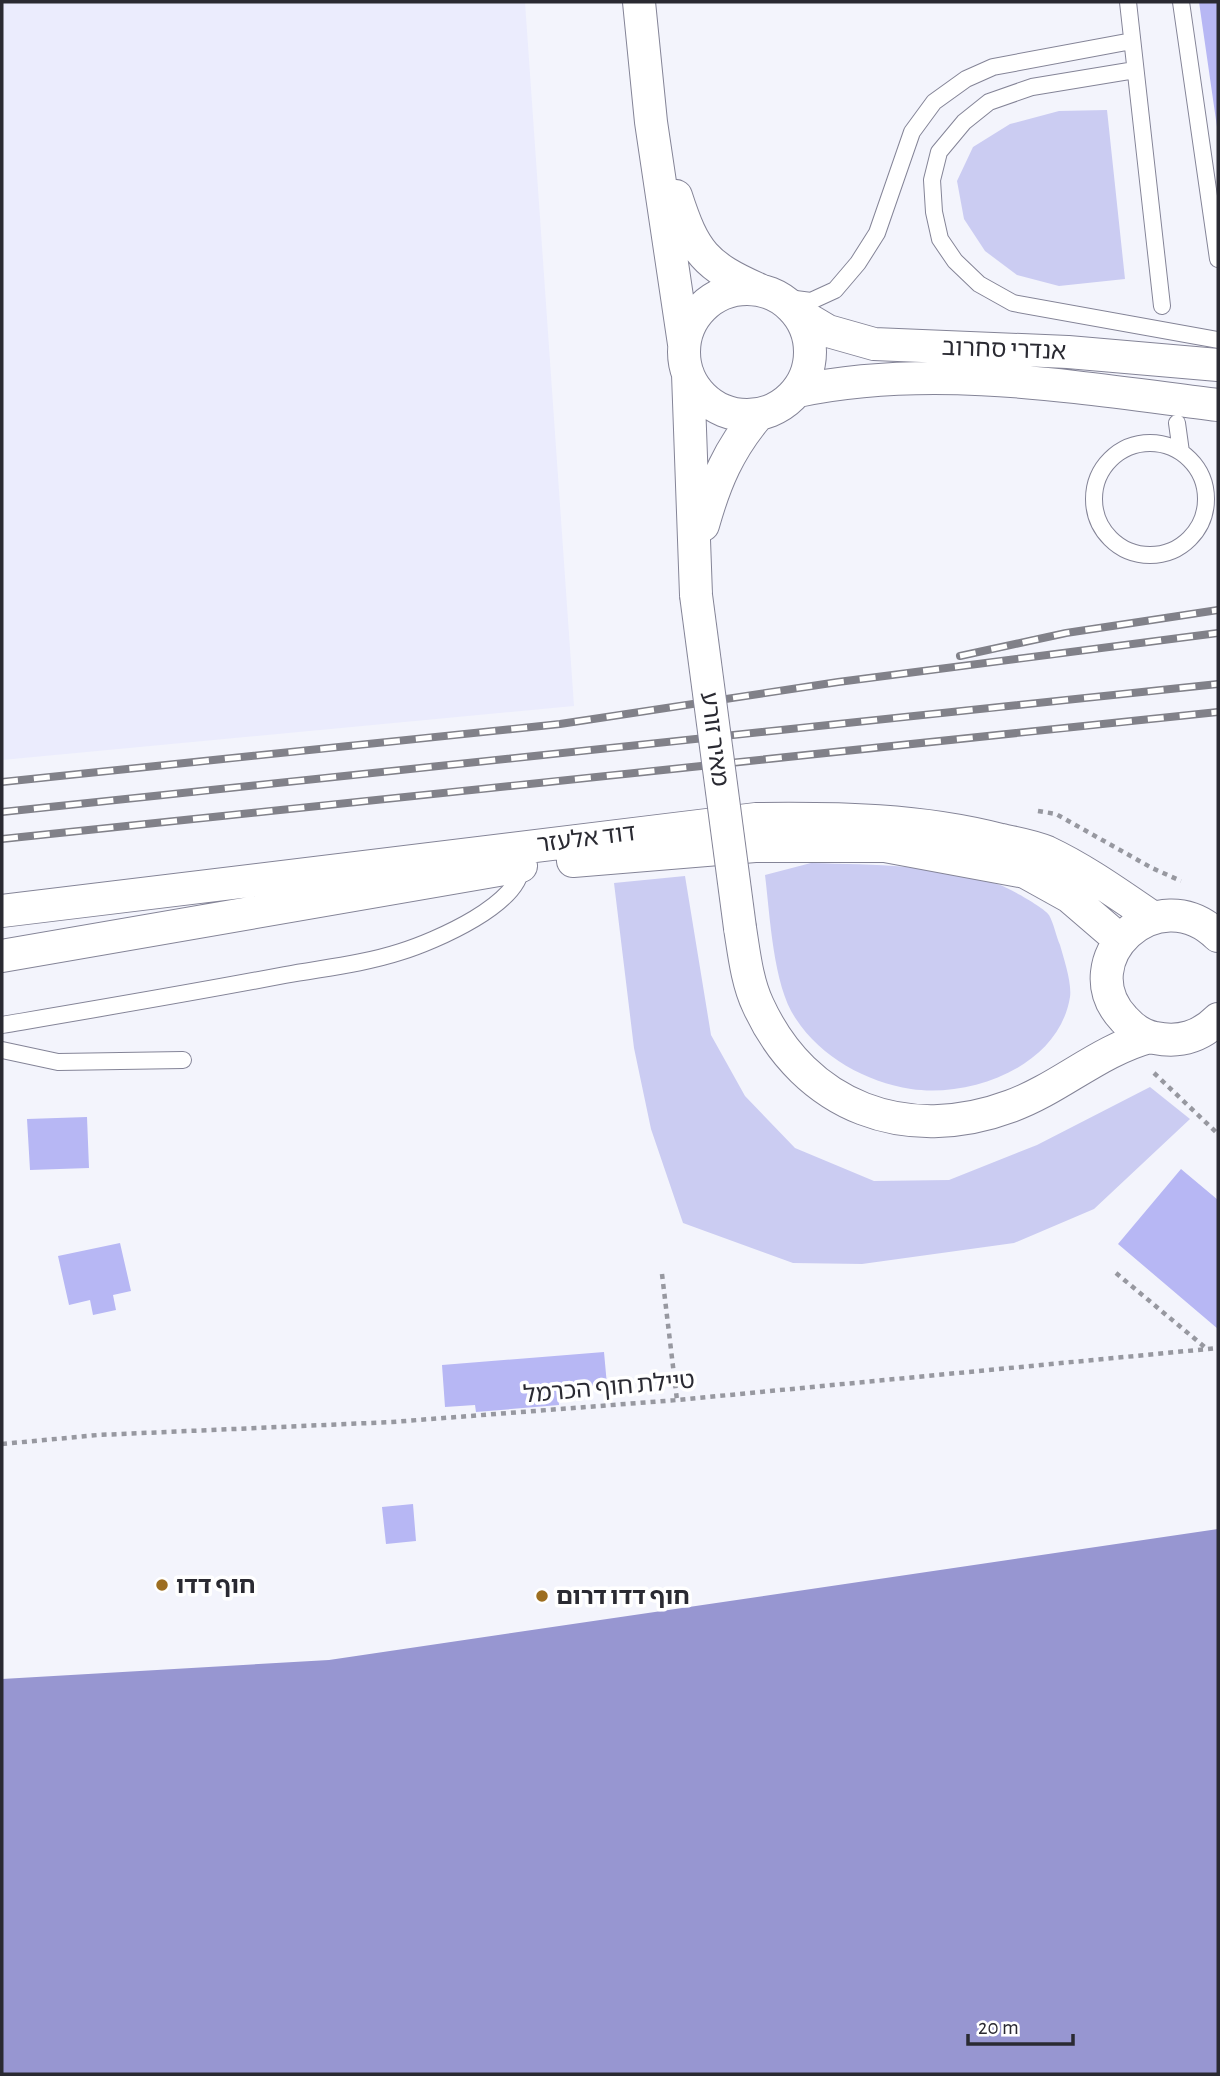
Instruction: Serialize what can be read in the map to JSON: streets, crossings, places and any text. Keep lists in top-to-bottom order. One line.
{"streets":{"street":["אנדרי סחרוב","מאיר זורע","דוד אלעזר"],"path":["טיילת חוף הכרמל"]},"crossings":[["אנדרי סחרוב","מאיר זורע"]],"places":["חוף דדו","חוף דדו דרום"],"scale_bar":"20 m"}
